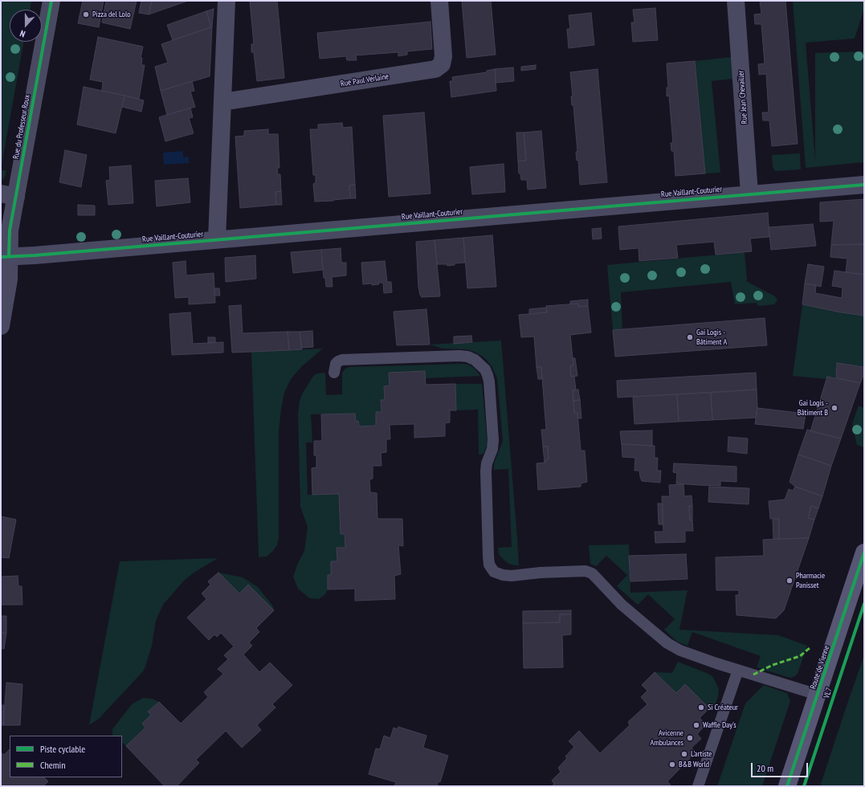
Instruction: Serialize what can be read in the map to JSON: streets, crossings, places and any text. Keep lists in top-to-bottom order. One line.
{"streets":{"main road":["Route de Vienne"],"street":["Rue Paul Verlaine","Rue Jean Chevailler","Rue du Professeur Roux","Rue Vaillant-Couturier"],"cycle path":["VL7"]},"crossings":[["Rue Jean Chevailler","Rue Vaillant-Couturier"],["Rue du Professeur Roux","Rue Vaillant-Couturier"]],"places":["Pizza del Lolo","Gai Logis - Bâtiment A","Gai Logis - Bâtiment B","Pharmacie Panisset","Si Créateur","Waffle Day's","Avicenne Ambulances","L'artiste","B&B World"],"legend":["Piste cyclable","Chemin"],"scale_bar":"20 m","north":"bottom"}
